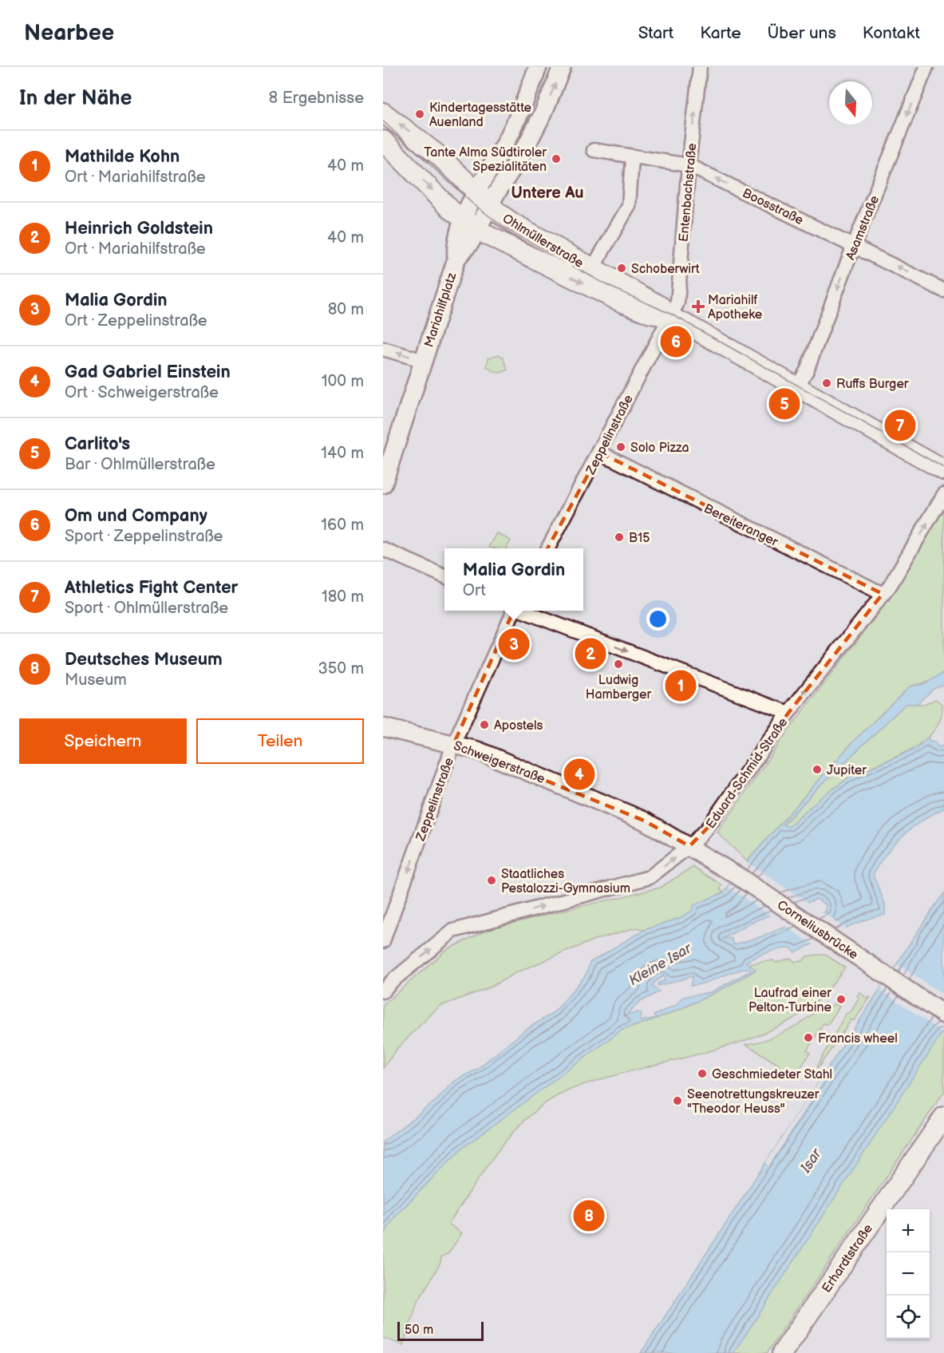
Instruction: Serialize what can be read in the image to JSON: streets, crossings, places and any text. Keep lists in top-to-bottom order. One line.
{"streets":{"main road":["Ohlmüllerstraße","Erhardtstraße"],"street":["Entenbachstraße","Boosstraße","Asamstraße","Mariahilfplatz","Zeppelinstraße","Bereiteranger","Schweigerstraße","Eduard-Schmid-Straße","Corneliusbrücke"]},"crossings":[["Entenbachstraße","Boosstraße"],["Entenbachstraße","Ohlmüllerstraße"],["Entenbachstraße","Zeppelinstraße"],["Boosstraße","Asamstraße"],["Asamstraße","Ohlmüllerstraße"],["Ohlmüllerstraße","Mariahilfplatz"],["Ohlmüllerstraße","Zeppelinstraße"],["Zeppelinstraße","Bereiteranger"],["Zeppelinstraße","Schweigerstraße"],["Bereiteranger","Eduard-Schmid-Straße"],["Schweigerstraße","Eduard-Schmid-Straße"],["Schweigerstraße","Corneliusbrücke"],["Eduard-Schmid-Straße","Corneliusbrücke"]],"one_way":["Entenbachstraße","Boosstraße","Asamstraße","Eduard-Schmid-Straße"],"districts":["Untere Au"],"water":["Kleine Isar","Isar"],"places":{"other":["Kindertagesstätte Auenland","Tante Alma Südtiroler Spezialitäten","Schoberwirt","Ruffs Burger","Solo Pizza","B15","Ludwig Hamberger","Apostels","Jupiter","Staatliches Pestalozzi-Gymnasium","Laufrad einer Pelton-Turbine","Francis wheel","Geschmiedeter Stahl","Seenotrettungskreuzer \"Theodor Heuss\""],"health":["Mariahilf Apotheke"]},"scale_bar":"50 m","north":"bottom","page":{"header":"Nearbee","nav":["Start","Karte","Über uns","Kontakt"],"heading":["In der Nähe","8 Ergebnisse"],"list":[{"mark":"1","name":"Mathilde Kohn","note":"Ort · Mariahilfstraße","value":"40 m"},{"mark":"2","name":"Heinrich Goldstein","note":"Ort · Mariahilfstraße","value":"40 m"},{"mark":"3","name":"Malia Gordin","note":"Ort · Zeppelinstraße","value":"80 m"},{"mark":"4","name":"Gad Gabriel Einstein","note":"Ort · Schweigerstraße","value":"100 m"},{"mark":"5","name":"Carlito's","note":"Bar · Ohlmüllerstraße","value":"140 m"},{"mark":"6","name":"Om und Company","note":"Sport · Zeppelinstraße","value":"160 m"},{"mark":"7","name":"Athletics Fight Center","note":"Sport · Ohlmüllerstraße","value":"180 m"},{"mark":"8","name":"Deutsches Museum","note":"Museum","value":"350 m"}],"pins":["6","5","7","3","2","1","4","8"],"popup":["Malia Gordin","Ort"],"buttons":["Speichern","Teilen"],"map_buttons":["+","−"],"scale":"50 m"}}
